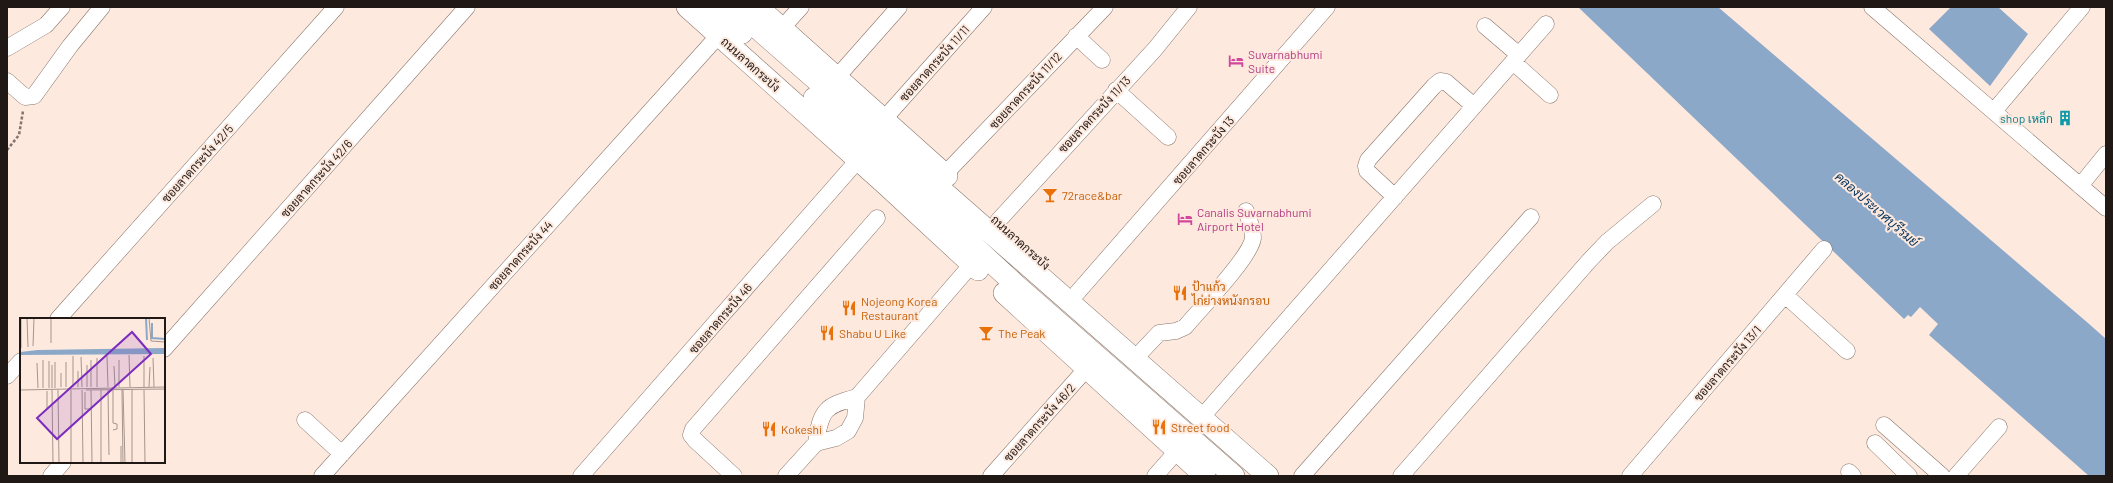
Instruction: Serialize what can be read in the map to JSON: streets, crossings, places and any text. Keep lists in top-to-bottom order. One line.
{"streets":{"main road":["ถนนลาดกระบัง"],"street":["ซอยลาดกระบัง 11/11","ซอยลาดกระบัง 11/12","ซอยลาดกระบัง 11/13","ซอยลาดกระบัง 13","ซอยลาดกระบัง 42/5","ซอยลาดกระบัง 42/6","ซอยลาดกระบัง 44","ซอยลาดกระบัง 46","ซอยลาดกระบัง 13/1","ซอยลาดกระบัง 46/2"]},"crossings":[["ซอยลาดกระบัง 11/11","ถนนลาดกระบัง"],["ถนนลาดกระบัง","ซอยลาดกระบัง 11/12"],["ถนนลาดกระบัง","ซอยลาดกระบัง 11/13"],["ถนนลาดกระบัง","ซอยลาดกระบัง 13"],["ถนนลาดกระบัง","ซอยลาดกระบัง 44"],["ถนนลาดกระบัง","ซอยลาดกระบัง 46"],["ถนนลาดกระบัง","ซอยลาดกระบัง 46/2"]],"water":["คลองประเวศบุรีรมย์"],"places":{"hotel":["Suvarnabhumi Suite","Canalis Suvarnabhumi Airport Hotel"],"building":["shop เหล็ก"],"bar":["72race&bar","The Peak"],"restaurant":["ป้าแก้ว ไก่ย่างหนังกรอบ","Nojeong Korea Restaurant","Shabu U Like","Street food","Kokeshi"]}}
